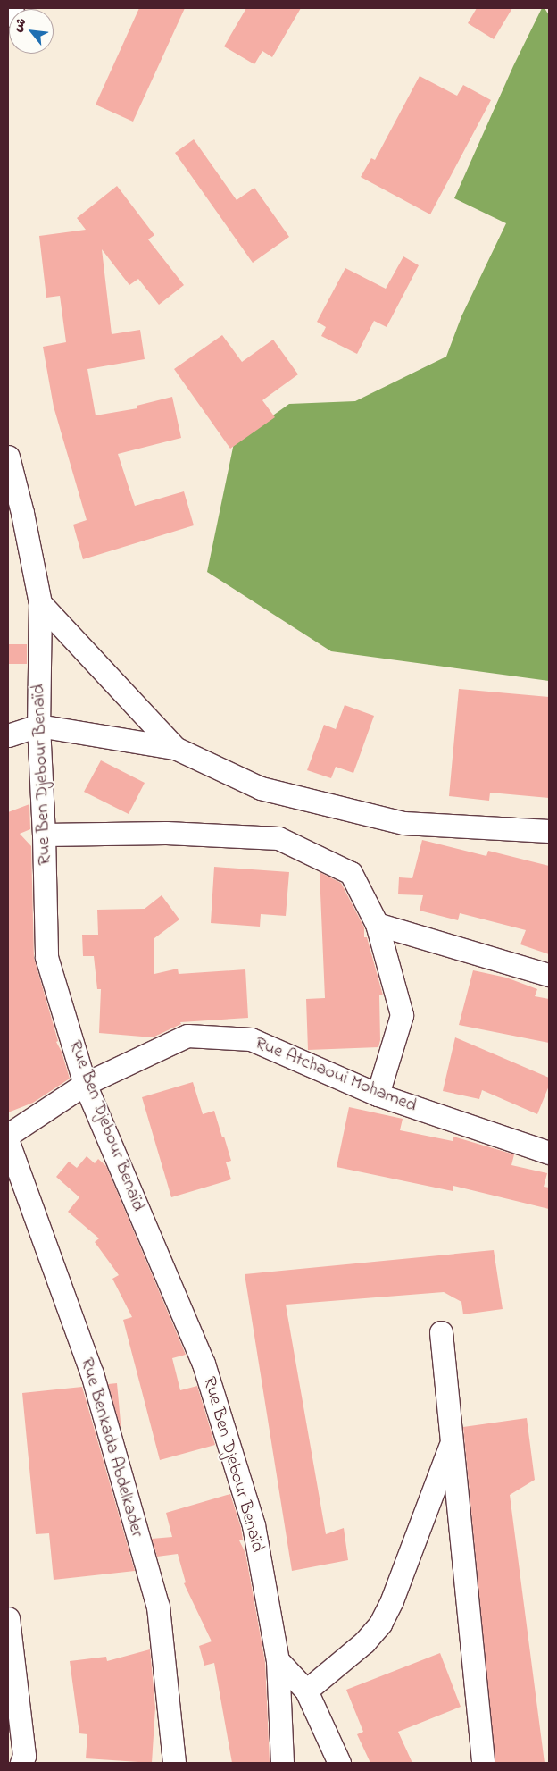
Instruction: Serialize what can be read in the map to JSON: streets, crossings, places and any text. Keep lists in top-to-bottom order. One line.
{"streets":{"street":["Rue Ben Djebour Benaïd","Rue Atchaoui Mohamed","Rue Benkada Abdelkader"]},"crossings":[["Rue Ben Djebour Benaïd","Rue Atchaoui Mohamed"]],"north":"top left"}
